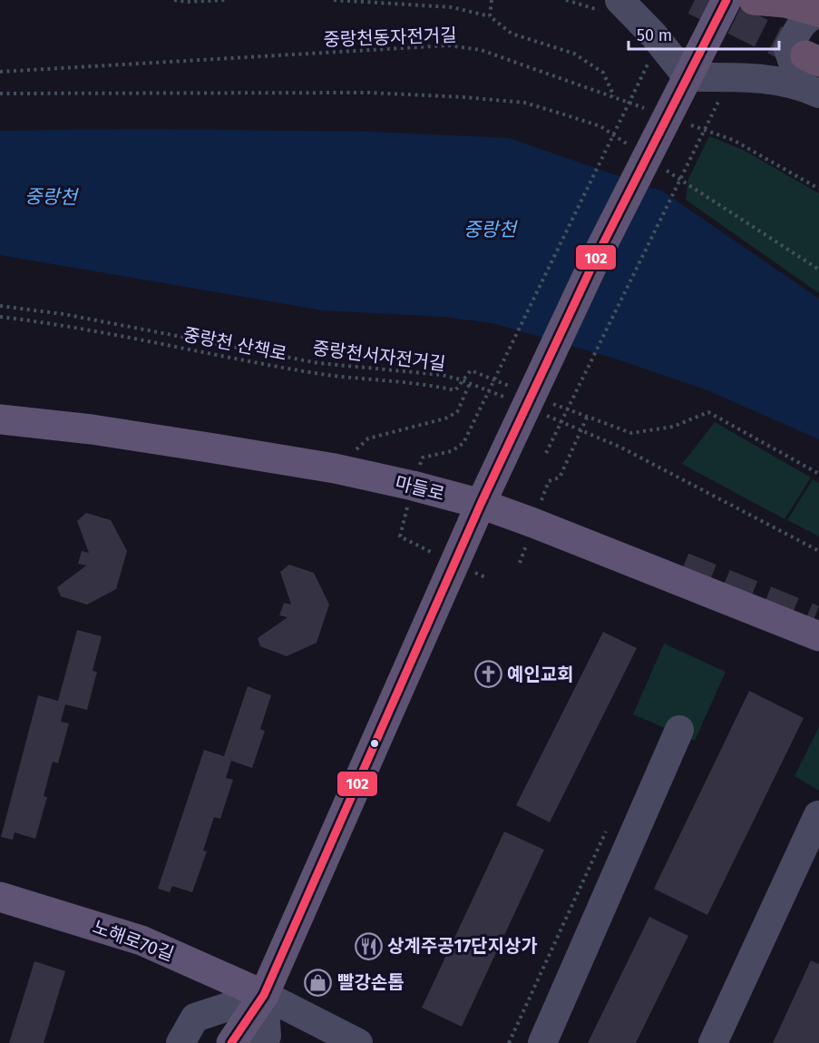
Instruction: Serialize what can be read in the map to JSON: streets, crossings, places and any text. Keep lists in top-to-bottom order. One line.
{"streets":{"main road":["마들로","노해로70길"],"path":["중랑천동자전거길","중랑천 산책로","중랑천서자전거길"]},"crossings":[["중랑천 산책로","중랑천서자전거길"]],"water":["중랑천"],"places":{"church":["예인교회"],"restaurant":["상계주공17단지상가"],"shop":["빨강손톱"]},"lines":["transit line 102"],"scale_bar":"50 m"}
